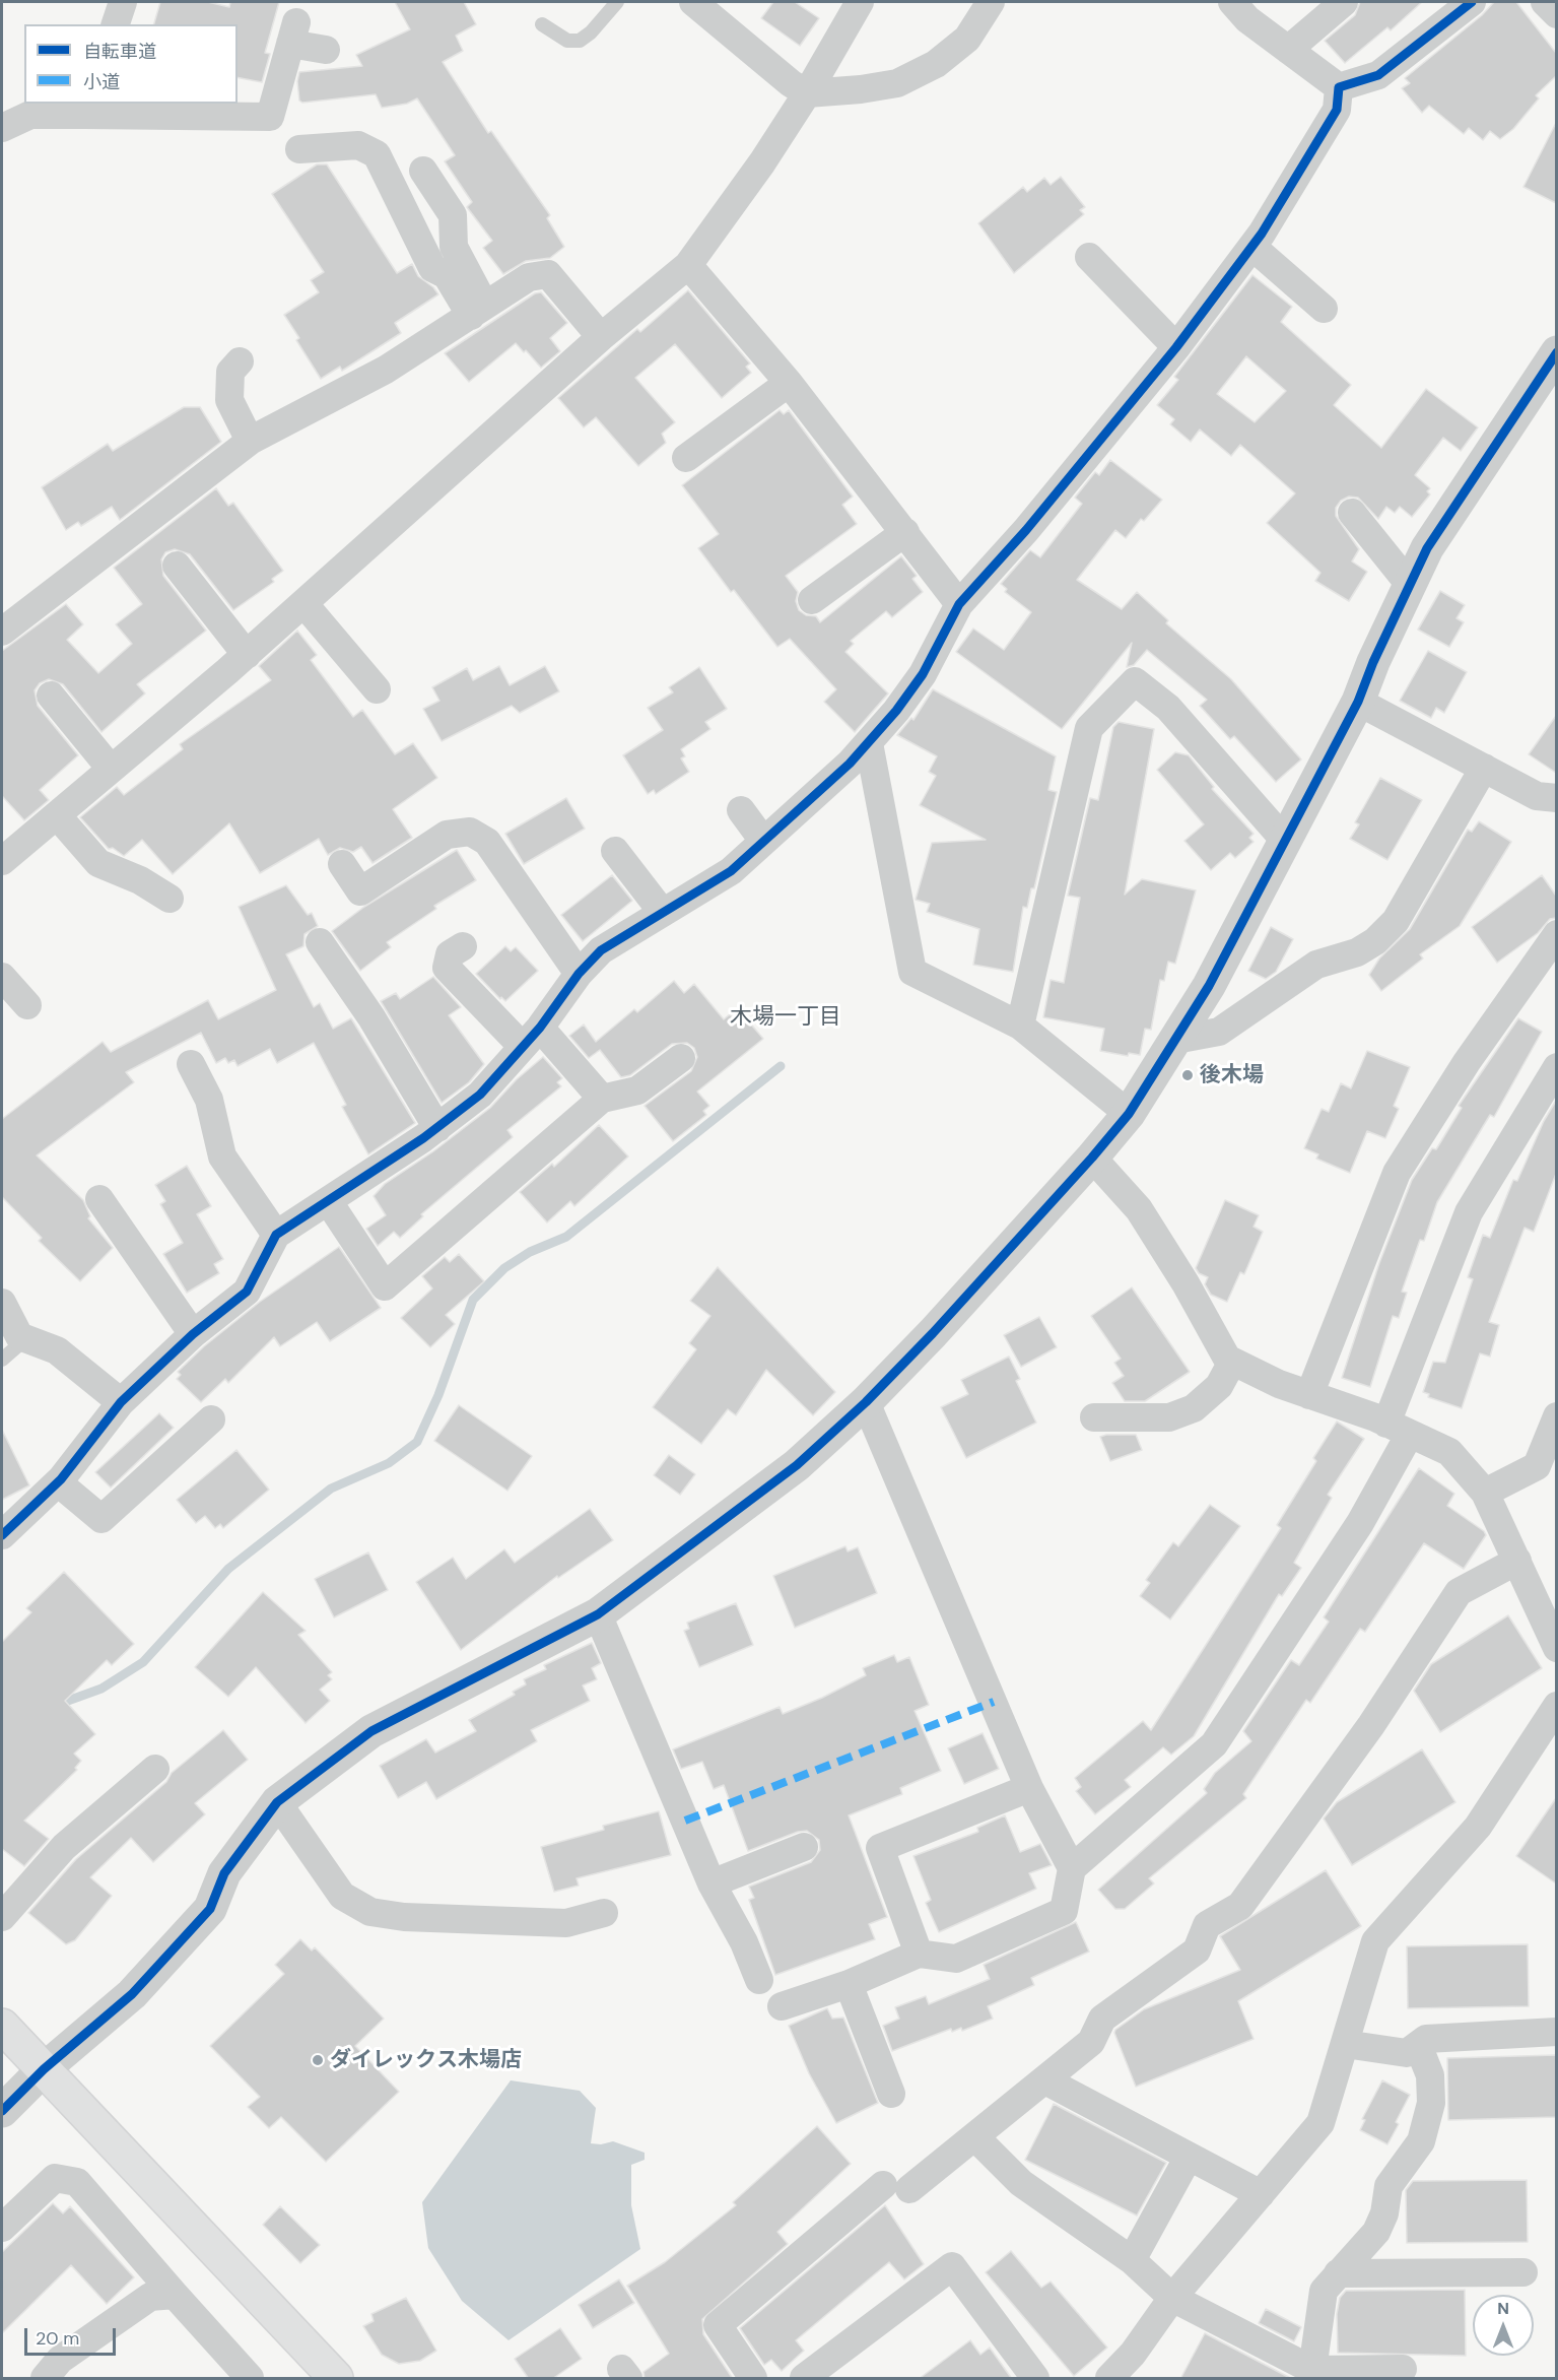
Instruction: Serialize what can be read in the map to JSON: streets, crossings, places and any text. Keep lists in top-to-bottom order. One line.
{"districts":["木場一丁目"],"places":["後木場","ダイレックス木場店"],"legend":["自転車道","小道"],"scale_bar":"20 m","north":"top"}
